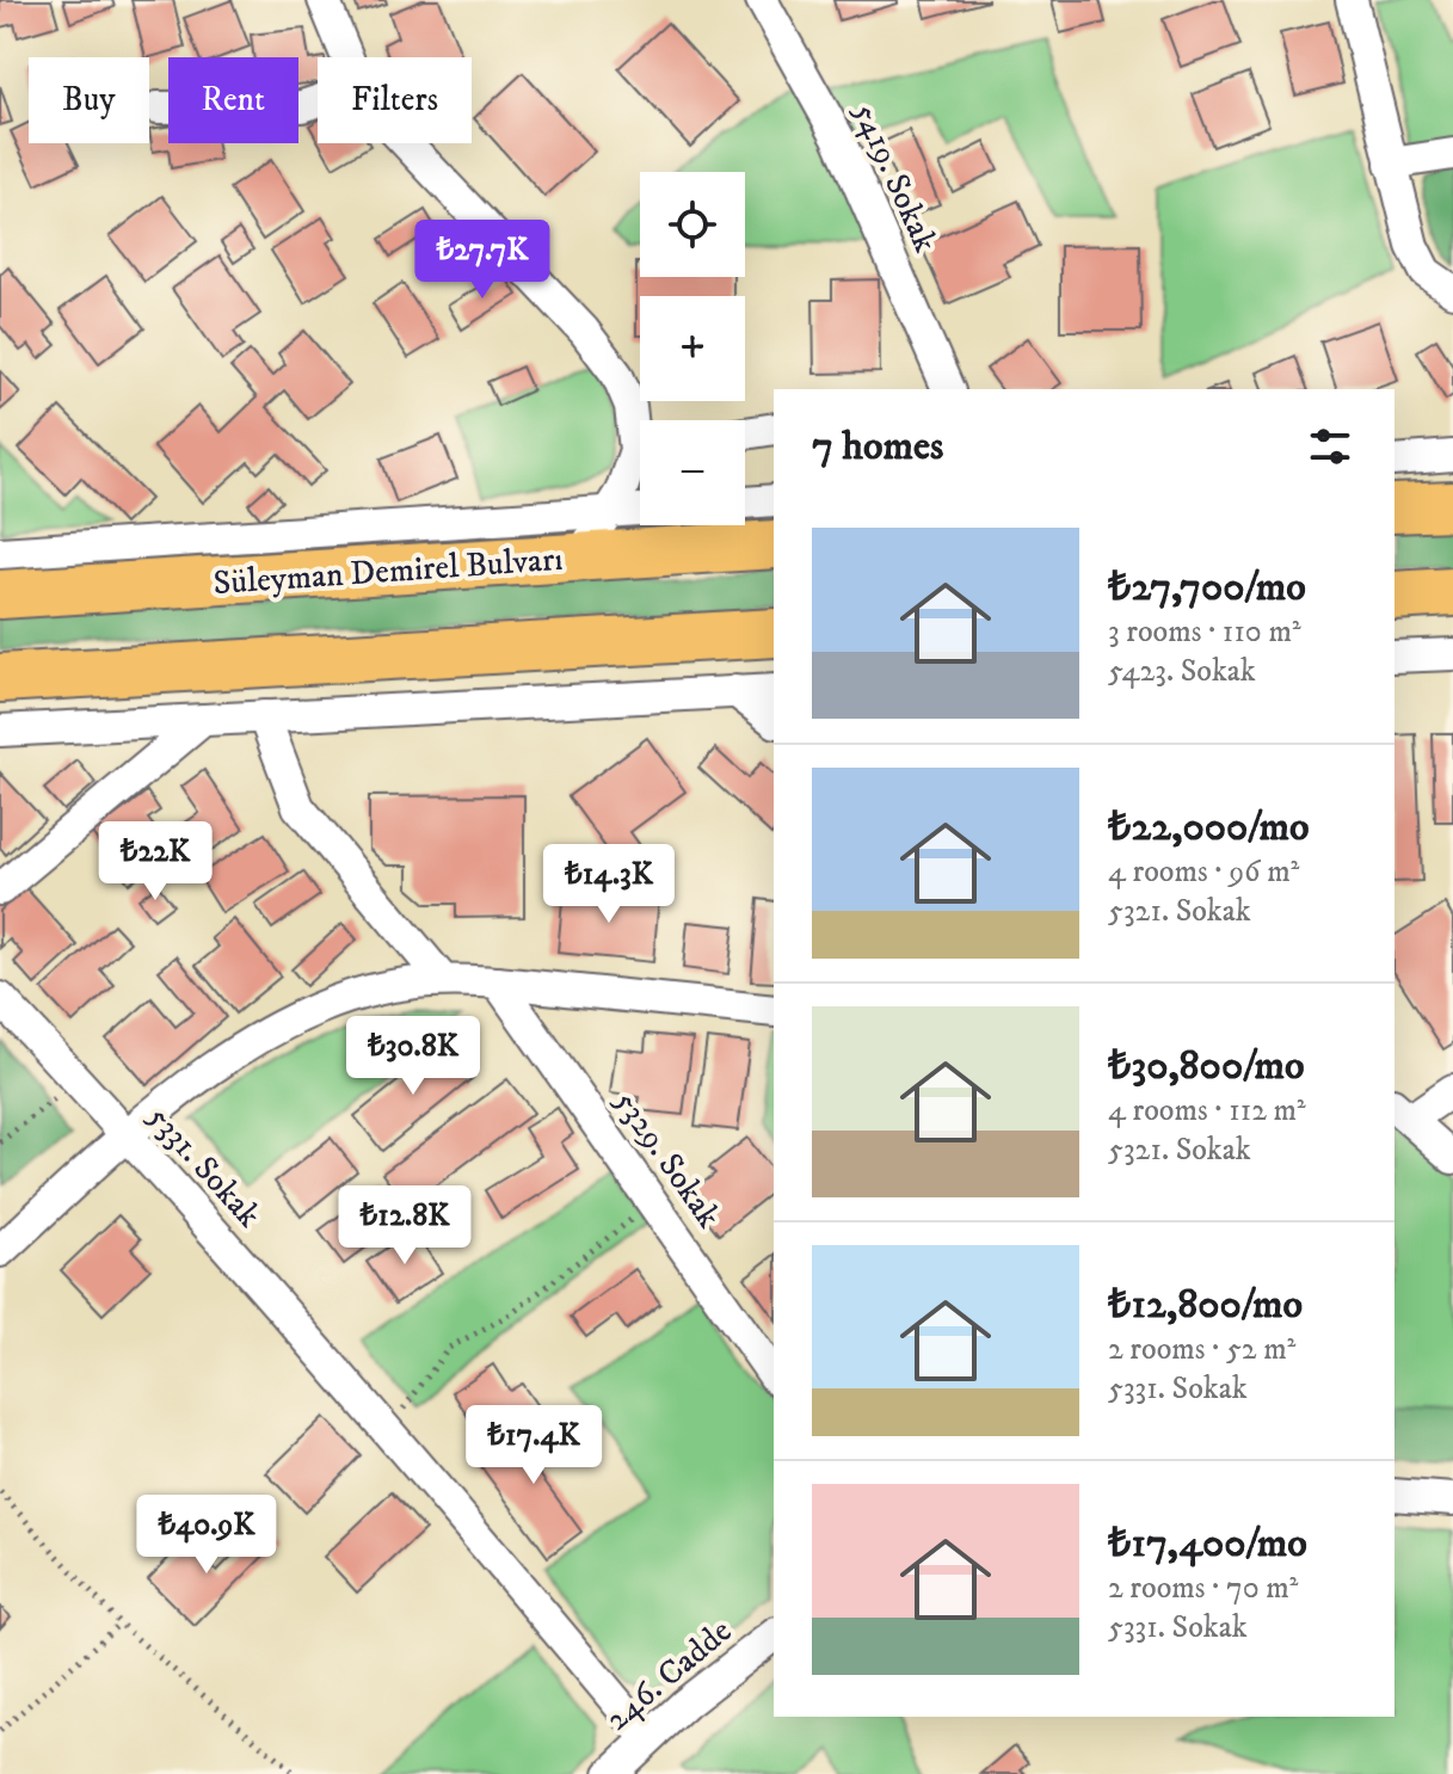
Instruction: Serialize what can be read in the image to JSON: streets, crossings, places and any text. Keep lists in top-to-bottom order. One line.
{"streets":{"highway":["Süleyman Demirel Bulvarı"],"street":["5419. Sokak","5329. Sokak","5331. Sokak","246. Cadde"]},"crossings":[["5331. Sokak","246. Cadde"]],"page":{"chip":["Buy","Rent","Filters"],"map_buttons":["+","−"],"price":["₺27.7K","₺22K","₺14.3K","₺30.8K","₺12.8K","₺17.4K","₺40.9K"],"heading":"7 homes","list":[{"name":"₺27,700/mo","note":"3 rooms · 110 m² · 5423. Sokak"},{"name":"₺22,000/mo","note":"4 rooms · 96 m² · 5321. Sokak"},{"name":"₺30,800/mo","note":"4 rooms · 112 m² · 5321. Sokak"},{"name":"₺12,800/mo","note":"2 rooms · 52 m² · 5331. Sokak"},{"name":"₺17,400/mo","note":"2 rooms · 70 m² · 5331. Sokak"}]}}
